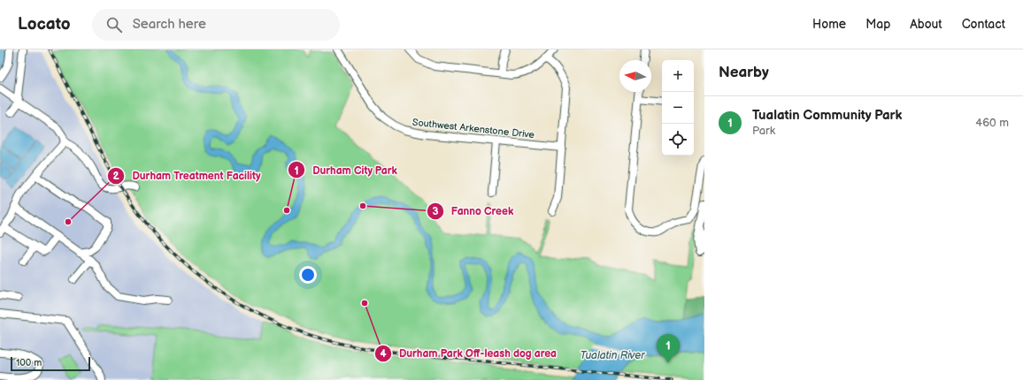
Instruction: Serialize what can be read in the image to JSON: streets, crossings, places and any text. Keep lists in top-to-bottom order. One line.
{"streets":{"street":["Southwest Arkenstone Drive"]},"water":["Tualatin River"],"places":["Fanno Creek","Durham City Park","Durham Treatment Facility","Durham Park Off-leash dog area"],"scale_bar":"100 m","north":"left","page":{"header":"Locato","search":"Search here","nav":["Home","Map","About","Contact"],"heading":"Nearby","map_buttons":["+","−"],"list":[{"mark":"1","name":"Tualatin Community Park","note":"Park","value":"460 m"}],"pins":"1","scale":"100 m"}}
